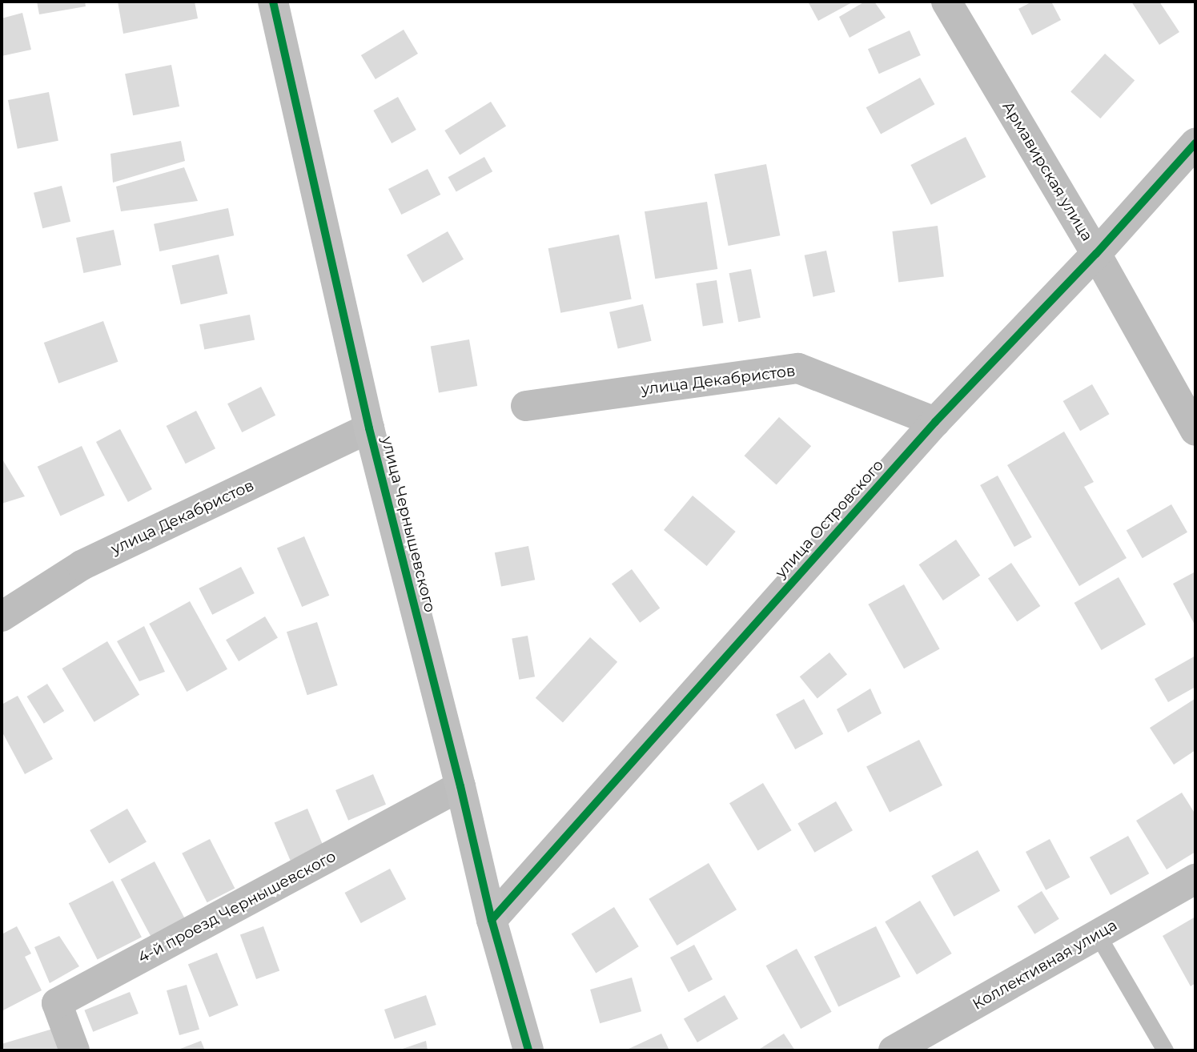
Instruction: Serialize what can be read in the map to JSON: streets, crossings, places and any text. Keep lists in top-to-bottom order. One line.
{"streets":{"street":["Армавирская улица","улица Декабристов","улица Островского","улица Чернышевского","4-й проезд Чернышевского","Коллективная улица"]},"crossings":[["Армавирская улица","улица Островского"],["улица Декабристов","улица Островского"],["улица Декабристов","улица Чернышевского"],["улица Островского","улица Чернышевского"],["улица Чернышевского","4-й проезд Чернышевского"]]}
